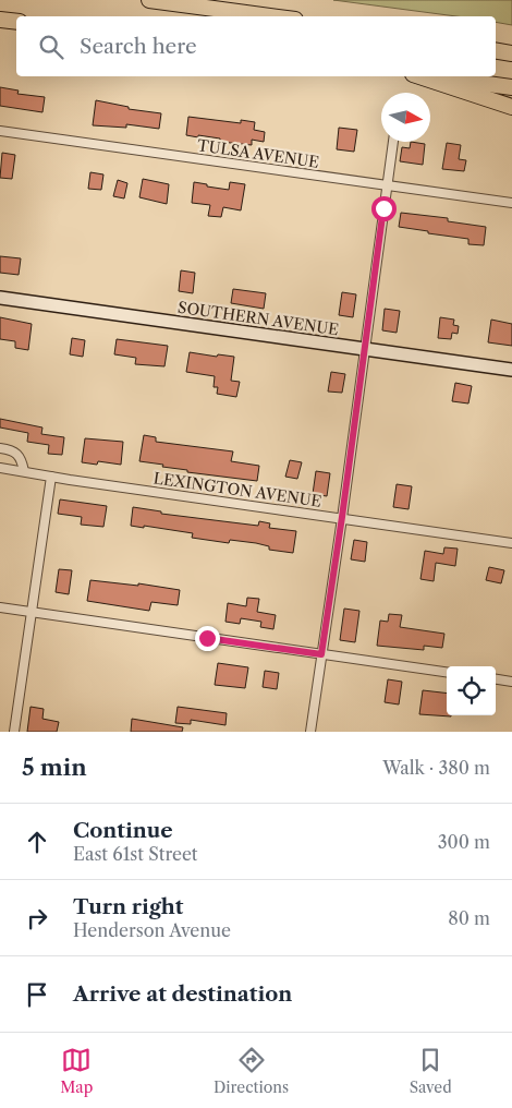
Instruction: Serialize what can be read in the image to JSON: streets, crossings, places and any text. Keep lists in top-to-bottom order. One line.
{"streets":{"street":["TULSA AVENUE","SOUTHERN AVENUE","LEXINGTON AVENUE"]},"north":"right","page":{"search":"Search here","heading":["5 min","Walk · 380 m"],"list":[["Continue","East 61st Street","300 m"],["Turn right","Henderson Avenue","80 m"],"Arrive at destination"],"nav":["Map","Directions","Saved"]}}
